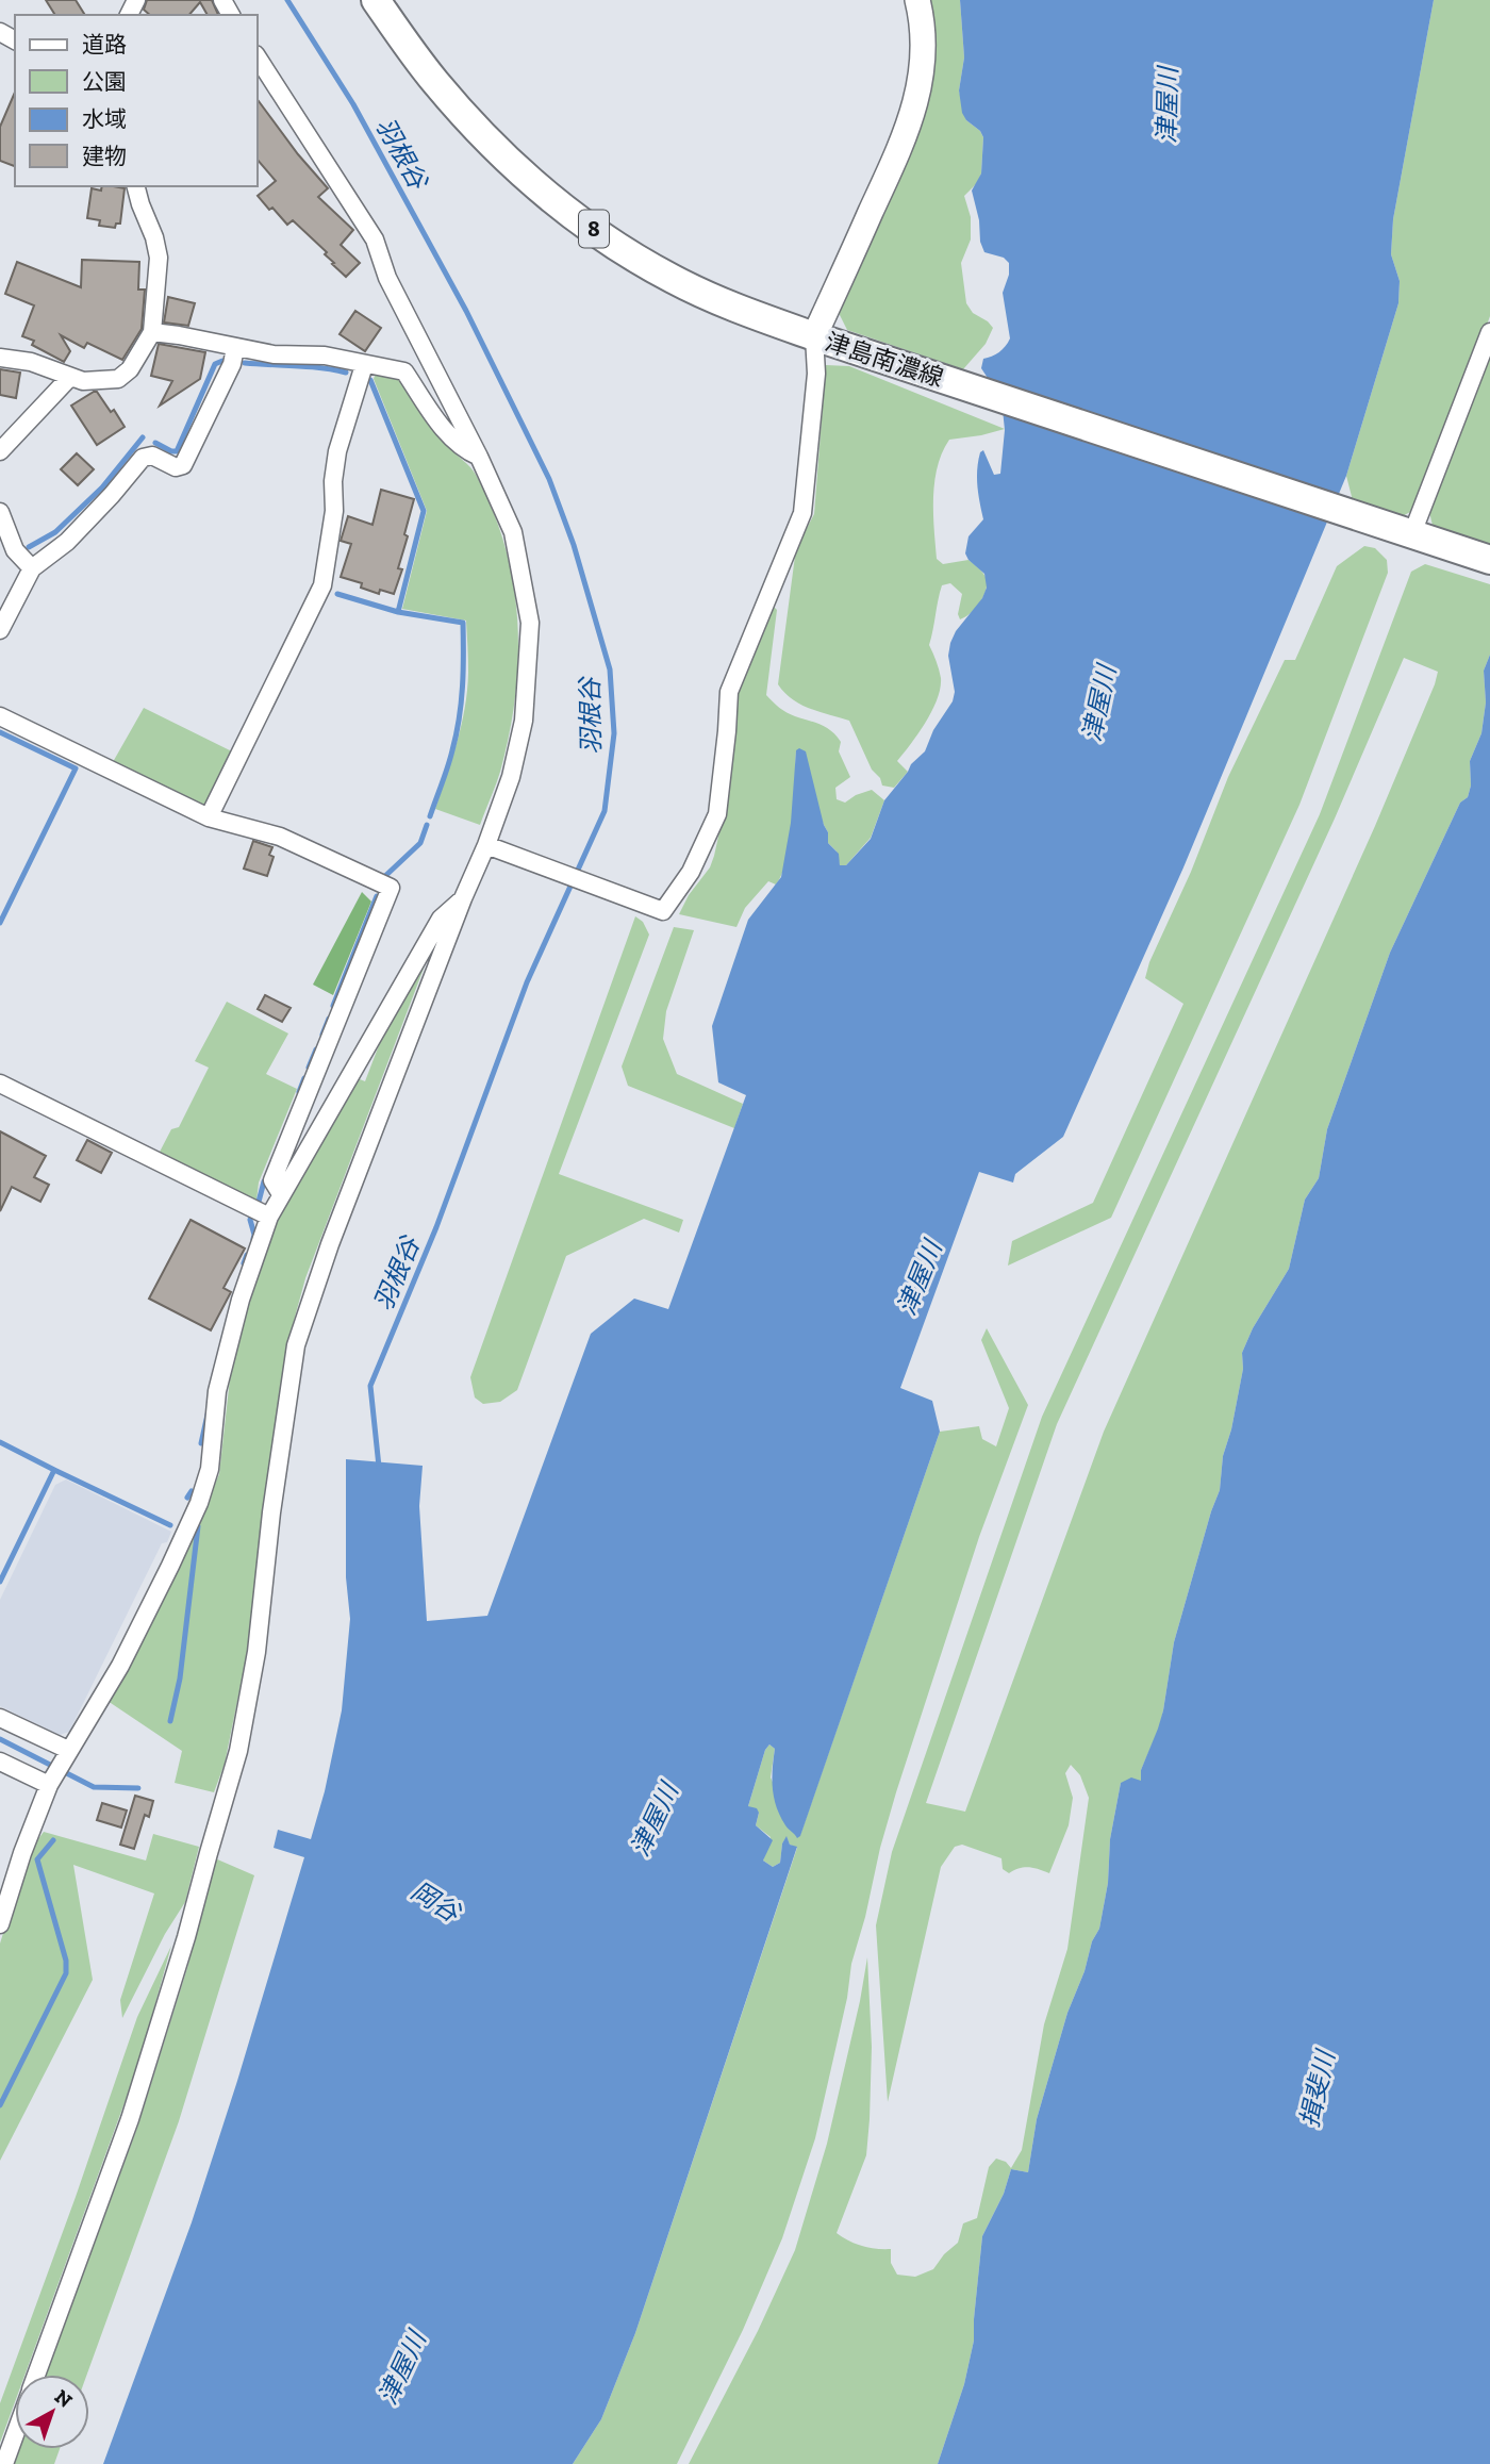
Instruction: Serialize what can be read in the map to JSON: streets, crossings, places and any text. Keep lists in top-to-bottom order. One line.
{"streets":{"main road":["8","津島南濃線"]},"water":["津屋川","羽根谷","岡谷","揖斐川"],"legend":["道路","公園","水域","建物"],"north":"top right"}
